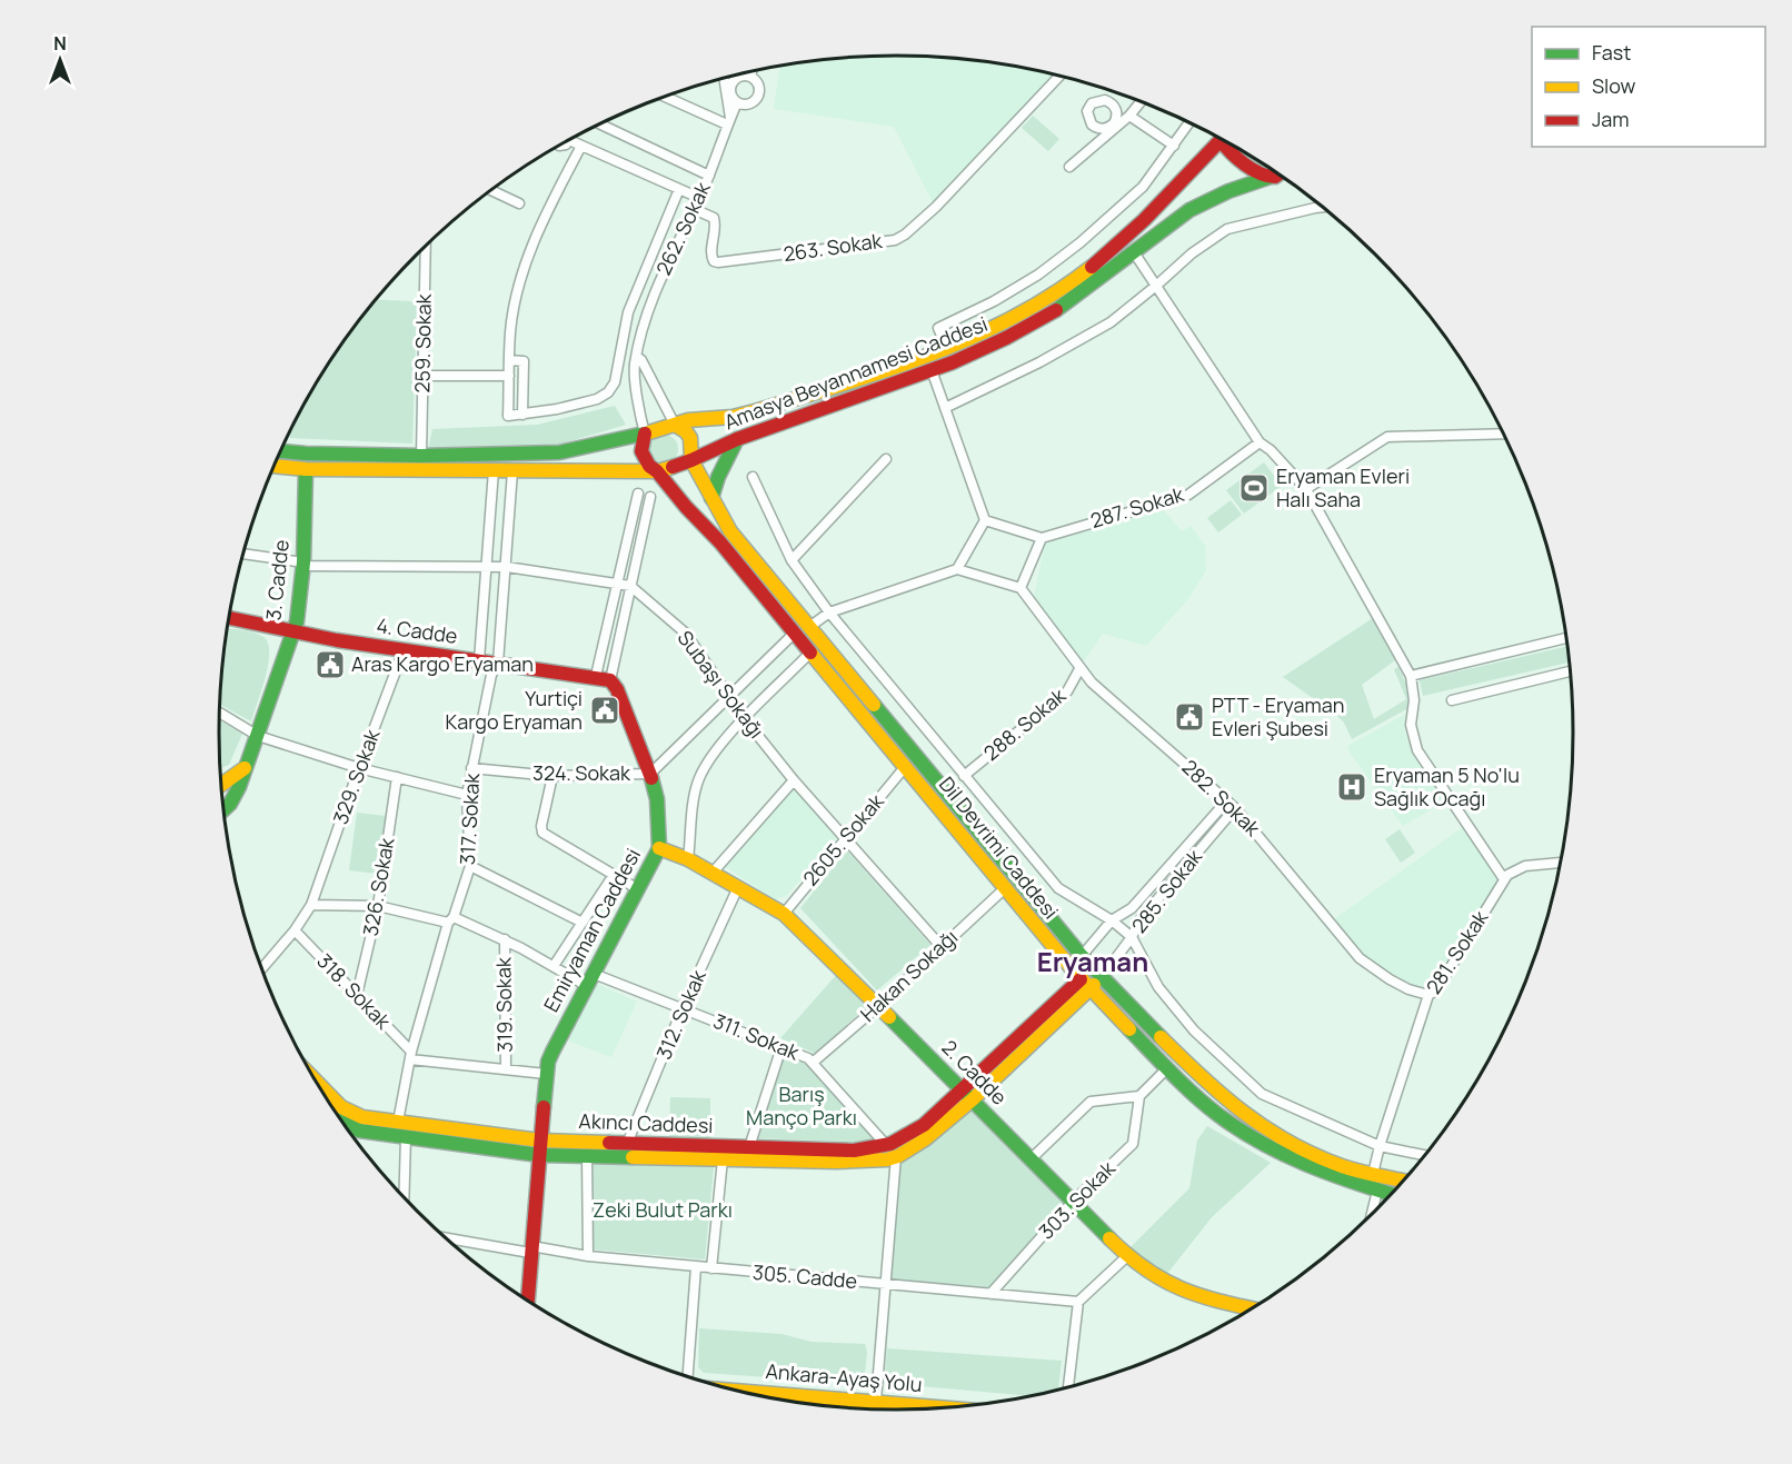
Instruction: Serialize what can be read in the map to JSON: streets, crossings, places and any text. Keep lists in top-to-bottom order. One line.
{"streets":{"main road":["Amasya Beyannamesi Caddesi","3. Cadde","4. Cadde","Dil Devrimi Caddesi","Emiryaman Caddesi","2. Cadde","Akıncı Caddesi","Ankara-Ayaş Yolu"],"street":["262. Sokak","263. Sokak","259. Sokak","287. Sokak","Subaşı Sokağı","288. Sokak","324. Sokak","329. Sokak","282. Sokak","317. Sokak","2605. Sokak","326. Sokak","285. Sokak","281. Sokak","Hakan Sokağı","318. Sokak","319. Sokak","312. Sokak","311. Sokak","303. Sokak","305. Cadde"]},"crossings":[["262. Sokak","263. Sokak"],["262. Sokak","Amasya Beyannamesi Caddesi"],["262. Sokak","Dil Devrimi Caddesi"],["Amasya Beyannamesi Caddesi","Dil Devrimi Caddesi"],["3. Cadde","4. Cadde"],["4. Cadde","329. Sokak"],["4. Cadde","317. Sokak"],["4. Cadde","Emiryaman Caddesi"],["Subaşı Sokağı","324. Sokak"],["Subaşı Sokağı","2605. Sokak"],["Subaşı Sokağı","Hakan Sokağı"],["288. Sokak","282. Sokak"],["324. Sokak","317. Sokak"],["324. Sokak","Dil Devrimi Caddesi"],["324. Sokak","Emiryaman Caddesi"],["329. Sokak","318. Sokak"],["329. Sokak","311. Sokak"],["282. Sokak","285. Sokak"],["282. Sokak","281. Sokak"],["317. Sokak","318. Sokak"],["317. Sokak","311. Sokak"],["317. Sokak","Akıncı Caddesi"],["2605. Sokak","Dil Devrimi Caddesi"],["2605. Sokak","2. Cadde"],["Dil Devrimi Caddesi","285. Sokak"],["Dil Devrimi Caddesi","281. Sokak"],["Dil Devrimi Caddesi","Hakan Sokağı"],["Dil Devrimi Caddesi","Akıncı Caddesi"],["326. Sokak","318. Sokak"],["326. Sokak","311. Sokak"],["285. Sokak","Akıncı Caddesi"],["Emiryaman Caddesi","311. Sokak"],["Emiryaman Caddesi","2. Cadde"],["Emiryaman Caddesi","Akıncı Caddesi"],["Emiryaman Caddesi","305. Cadde"],["Hakan Sokağı","311. Sokak"],["Hakan Sokağı","2. Cadde"],["319. Sokak","311. Sokak"],["312. Sokak","311. Sokak"],["312. Sokak","2. Cadde"],["312. Sokak","Akıncı Caddesi"],["311. Sokak","Akıncı Caddesi"],["2. Cadde","Akıncı Caddesi"],["2. Cadde","303. Sokak"],["303. Sokak","305. Cadde"]],"districts":["Eryaman"],"parks":["Barış Manço Parkı","Zeki Bulut Parkı"],"places":{"sports":["Eryaman Evleri Halı Saha"],"public building":["Aras Kargo Eryaman","Yurtiçi Kargo Eryaman","PTT - Eryaman Evleri Şubesi"],"hospital":["Eryaman 5 No'lu Sağlık Ocağı"]},"legend":["Fast","Slow","Jam"],"north":"top"}
